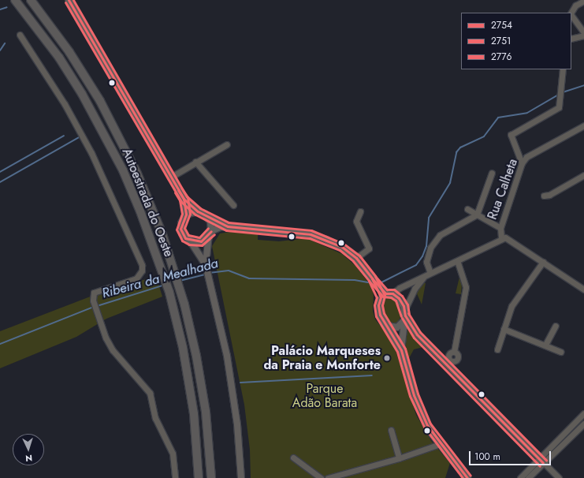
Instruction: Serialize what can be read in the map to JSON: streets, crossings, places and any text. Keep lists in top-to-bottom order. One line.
{"streets":{"highway":["Autoestrada do Oeste"],"street":["Rua Calheta"]},"water":["Ribeira da Mealhada"],"parks":["Parque Adão Barata"],"places":["Palácio Marqueses da Praia e Monforte"],"lines":["transit line 2754","transit line 2776","transit line 2751"],"legend":["2754","2751","2776"],"scale_bar":"100 m","north":"bottom"}
